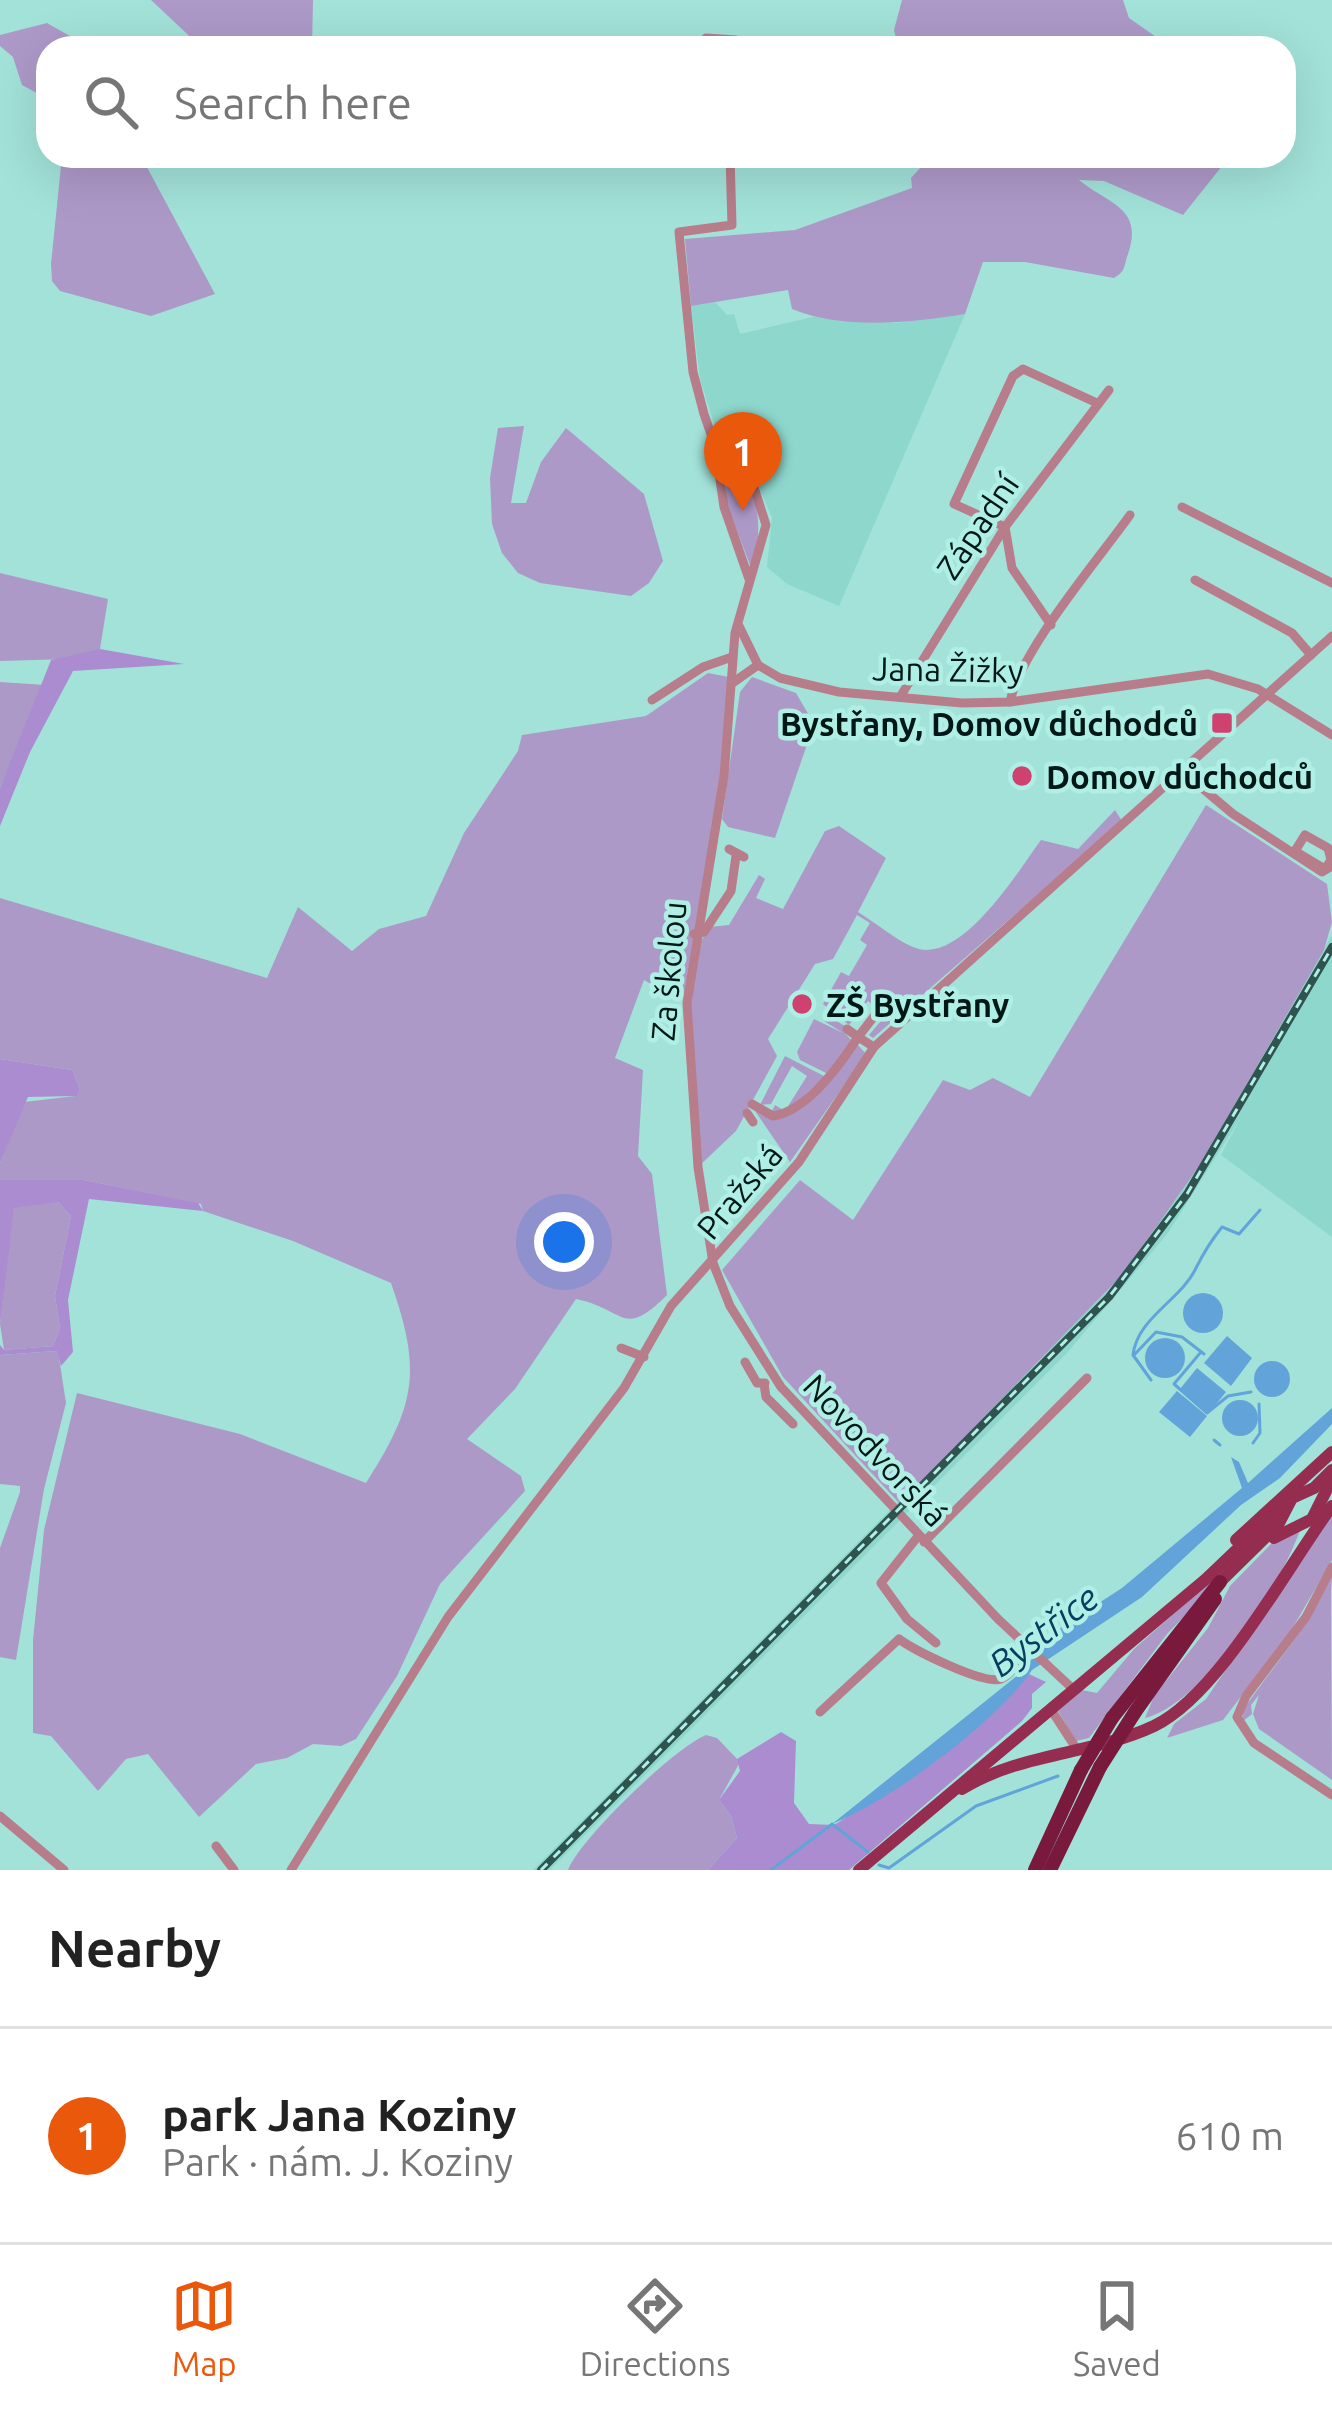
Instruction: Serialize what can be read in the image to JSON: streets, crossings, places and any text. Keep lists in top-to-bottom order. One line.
{"streets":{"street":["Západní","Jana Žižky","Za školou","Pražská","Novodvorská"]},"crossings":[["Západní","Jana Žižky"],["Jana Žižky","Pražská"],["Za školou","Pražská"],["Za školou","Novodvorská"],["Pražská","Novodvorská"]],"water":["Bystřice"],"places":{"transit":["Bystřany, Domov důchodců"],"other":["Domov důchodců","ZŠ Bystřany"]},"page":{"search":"Search here","pins":"1","heading":"Nearby","list":[{"mark":"1","name":"park Jana Koziny","note":"Park · nám. J. Koziny","value":"610 m"}],"nav":["Map","Directions","Saved"]}}
